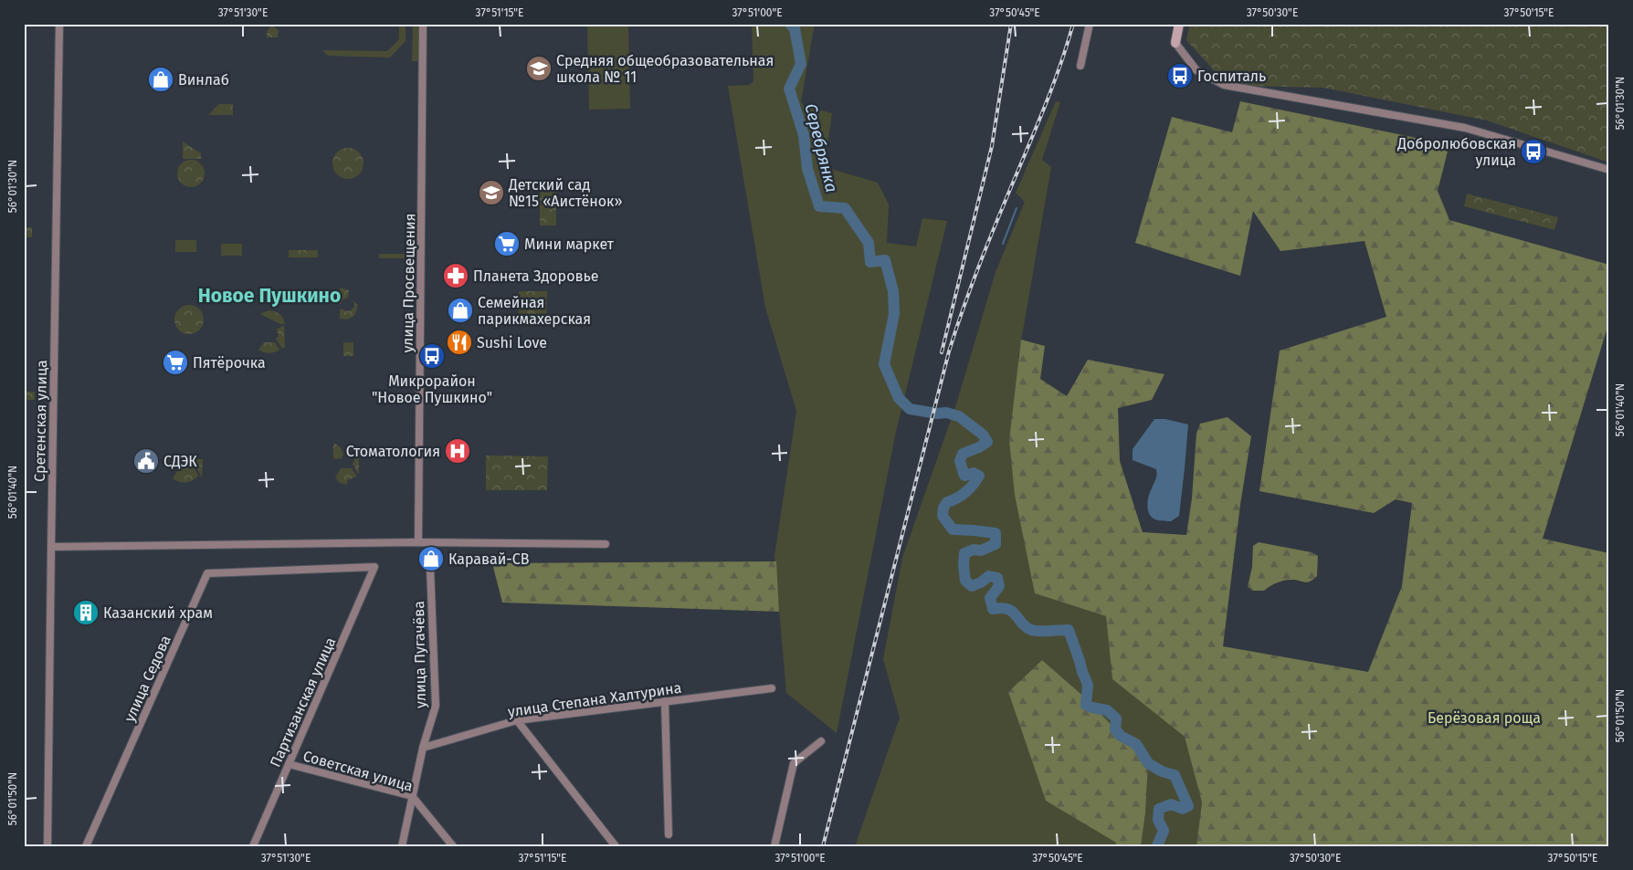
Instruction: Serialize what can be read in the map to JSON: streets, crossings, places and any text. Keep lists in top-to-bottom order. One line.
{"streets":{"street":["улица Просвещения","Сретенская улица","улица Пугачёва","улица Седова","улица Степана Халтурина","Партизанская улица","Советская улица"]},"crossings":[["улица Пугачёва","улица Степана Халтурина"],["улица Пугачёва","Советская улица"],["улица Седова","Партизанская улица"],["Партизанская улица","Советская улица"]],"districts":["Новое Пушкино"],"water":["Серебрянка"],"parks":["Берёзовая роща"],"places":{"school or university":["Средняя общеобразовательная школа № 11","Детский сад №15 «Аистёнок»"],"bus stop":["Госпиталь","Добролюбовская улица","Микрорайон \"Новое Пушкино\""],"shop":["Винлаб","Семейная парикмахерская","Каравай-СВ"],"supermarket":["Мини маркет","Пятёрочка"],"pharmacy":["Планета Здоровье"],"restaurant":["Sushi Love"],"hospital":["Стоматология"],"public building":["СДЭК"],"building":["Казанский храм"]},"coordinates":["37°51'30\"E","37°51'15\"E","37°51'00\"E","37°50'45\"E","37°50'30\"E","37°50'15\"E","56°01'30\"N","56°01'40\"N","56°01'50\"N"]}
